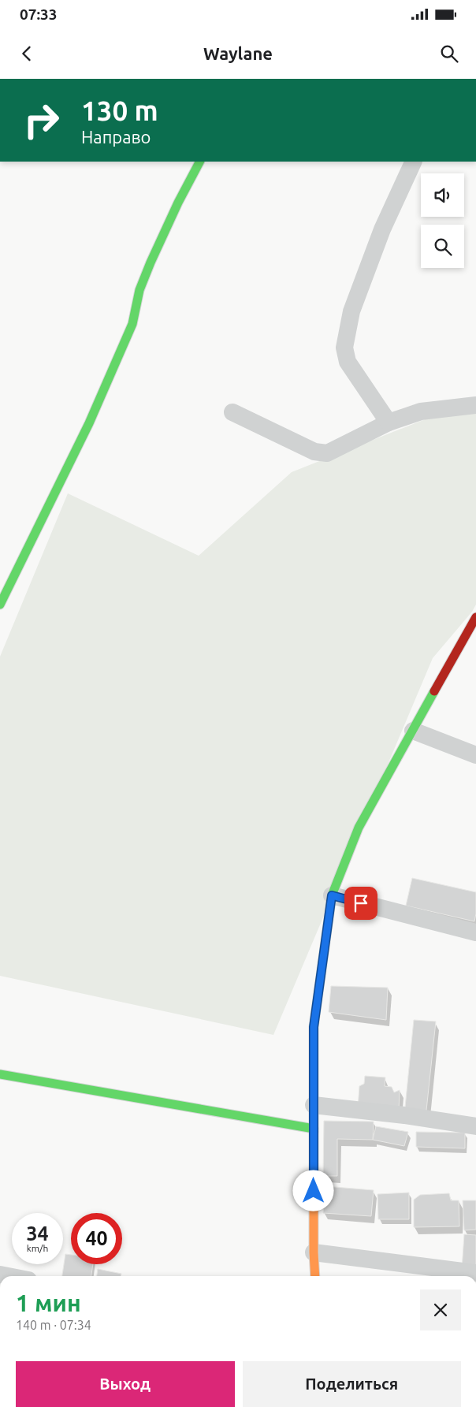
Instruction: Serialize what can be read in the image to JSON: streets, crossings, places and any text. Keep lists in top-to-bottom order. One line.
{"page":{"status":"07:33","header":"Waylane","turn":["130 m","Направо"],"speed":"34 km/h","limit":"40","heading":["1 мин","140 m · 07:34"],"buttons":["Выход","Поделиться"]}}
